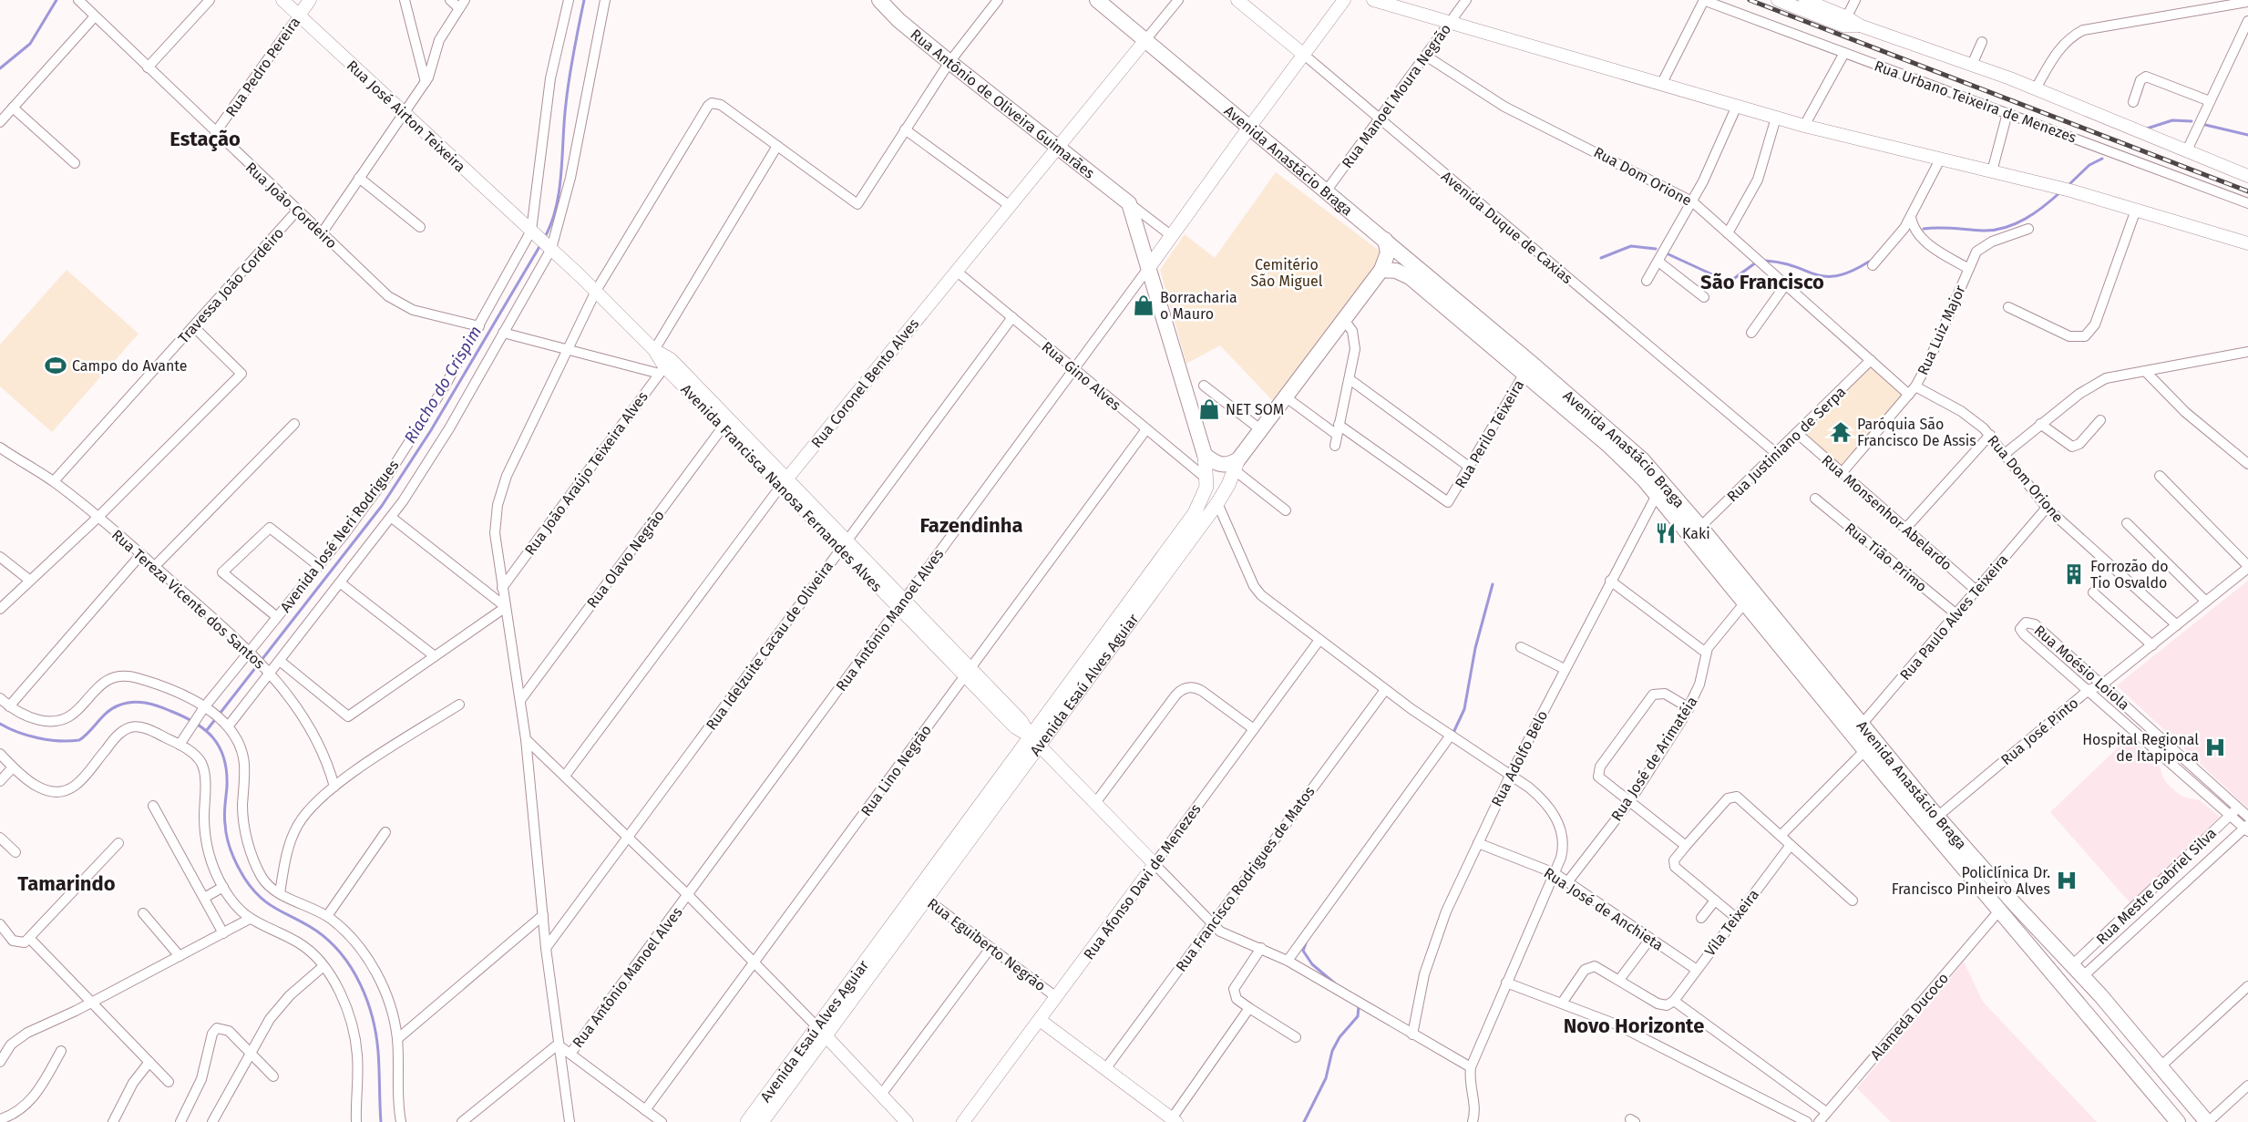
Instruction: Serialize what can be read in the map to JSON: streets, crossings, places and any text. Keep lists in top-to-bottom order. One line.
{"streets":{"main road":["Rua Antônio de Oliveira Guimarães","Avenida Anastácio Braga","Rua Antônio Manoel Alves","Avenida Esaú Alves Aguiar"],"street":["Rua Pedro Pereira","Rua Manoel Moura Negrão","Rua Urbano Teixeira de Menezes","Rua José Airton Teixeira","Rua Dom Orione","Rua João Cordeiro","Avenida Duque de Caxias","Travessa João Cordeiro","Rua Luiz Major","Rua Gino Alves","Rua Coronel Bento Alves","Rua Perilo Teixeira","Rua Justiniano de Serpa","Rua João Araújo Teixeira Alves","Avenida Francisca Nanosa Fernandes Alves","Rua Monsenhor Abelardo","Avenida José Neri Rodrigues","Rua Tião Primo","Rua Olavo Negrão","Rua Tereza Vicente dos Santos","Rua Paulo Alves Teixeira","Rua Idelzuite Cacau de Oliveira","Rua Moésio Loiola","Rua José Pinto","Rua Adolfo Belo","Rua José de Arimatéia","Rua Lino Negrão","Rua Francisco Rodrigues de Matos","Rua Afonso Davi de Menezes","Rua Mestre Gabriel Silva","Rua José de Anchieta","Vila Teixeira","Rua Eguiberto Negrão","Alameda Ducoco"]},"crossings":[["Rua Pedro Pereira","Rua José Airton Teixeira"],["Rua Pedro Pereira","Rua João Cordeiro"],["Rua Manoel Moura Negrão","Avenida Anastácio Braga"],["Rua Manoel Moura Negrão","Rua Dom Orione"],["Rua Manoel Moura Negrão","Avenida Duque de Caxias"],["Rua Antônio de Oliveira Guimarães","Rua Coronel Bento Alves"],["Rua Antônio de Oliveira Guimarães","Rua Antônio Manoel Alves"],["Rua José Airton Teixeira","Avenida Francisca Nanosa Fernandes Alves"],["Rua José Airton Teixeira","Avenida José Neri Rodrigues"],["Avenida Anastácio Braga","Rua Coronel Bento Alves"],["Avenida Anastácio Braga","Rua Perilo Teixeira"],["Avenida Anastácio Braga","Rua Justiniano de Serpa"],["Avenida Anastácio Braga","Rua Paulo Alves Teixeira"],["Avenida Anastácio Braga","Rua Antônio Manoel Alves"],["Avenida Anastácio Braga","Avenida Esaú Alves Aguiar"],["Avenida Anastácio Braga","Rua José Pinto"],["Avenida Anastácio Braga","Rua Adolfo Belo"],["Avenida Anastácio Braga","Rua José de Arimatéia"],["Avenida Anastácio Braga","Rua Mestre Gabriel Silva"],["Avenida Anastácio Braga","Alameda Ducoco"],["Rua Dom Orione","Rua Luiz Major"],["Rua Dom Orione","Rua Justiniano de Serpa"],["Rua Dom Orione","Rua Paulo Alves Teixeira"],["Rua Dom Orione","Rua José Pinto"],["Rua João Cordeiro","Travessa João Cordeiro"],["Rua João Cordeiro","Avenida José Neri Rodrigues"],["Avenida Duque de Caxias","Rua Justiniano de Serpa"],["Avenida Duque de Caxias","Rua Antônio Manoel Alves"],["Travessa João Cordeiro","Rua Tereza Vicente dos Santos"],["Rua Luiz Major","Rua Monsenhor Abelardo"],["Rua Gino Alves","Rua Coronel Bento Alves"],["Rua Gino Alves","Rua Antônio Manoel Alves"],["Rua Gino Alves","Rua Idelzuite Cacau de Oliveira"],["Rua Gino Alves","Avenida Esaú Alves Aguiar"],["Rua Gino Alves","Rua Lino Negrão"],["Rua Coronel Bento Alves","Avenida Francisca Nanosa Fernandes Alves"],["Rua Justiniano de Serpa","Rua Monsenhor Abelardo"],["Rua João Araújo Teixeira Alves","Avenida Francisca Nanosa Fernandes Alves"],["Avenida Francisca Nanosa Fernandes Alves","Avenida José Neri Rodrigues"],["Avenida Francisca Nanosa Fernandes Alves","Rua Olavo Negrão"],["Avenida Francisca Nanosa Fernandes Alves","Rua Antônio Manoel Alves"],["Avenida Francisca Nanosa Fernandes Alves","Rua Idelzuite Cacau de Oliveira"],["Avenida Francisca Nanosa Fernandes Alves","Avenida Esaú Alves Aguiar"],["Avenida Francisca Nanosa Fernandes Alves","Rua Adolfo Belo"],["Avenida Francisca Nanosa Fernandes Alves","Rua Lino Negrão"],["Avenida Francisca Nanosa Fernandes Alves","Rua Francisco Rodrigues de Matos"],["Avenida Francisca Nanosa Fernandes Alves","Rua Afonso Davi de Menezes"],["Rua Monsenhor Abelardo","Rua Paulo Alves Teixeira"],["Avenida José Neri Rodrigues","Rua Tereza Vicente dos Santos"],["Rua Tião Primo","Rua Paulo Alves Teixeira"],["Rua Moésio Loiola","Rua José Pinto"],["Rua Moésio Loiola","Rua Mestre Gabriel Silva"],["Avenida Esaú Alves Aguiar","Rua Eguiberto Negrão"],["Rua Adolfo Belo","Rua José de Anchieta"],["Rua José de Arimatéia","Rua José de Anchieta"],["Rua Afonso Davi de Menezes","Rua Eguiberto Negrão"],["Rua José de Anchieta","Vila Teixeira"]],"districts":["Estação","São Francisco","Fazendinha","Tamarindo","Novo Horizonte"],"water":["Riacho do Crispim"],"parks":["Cemitério São Miguel"],"places":{"shop":["Borracharia o Mauro","NET SOM"],"sports":["Campo do Avante"],"temple":["Paróquia São Francisco De Assis"],"restaurant":["Kaki"],"building":["Forrozão do Tio Osvaldo"],"hospital":["Hospital Regional de Itapipoca","Policlínica Dr. Francisco Pinheiro Alves"]}}
